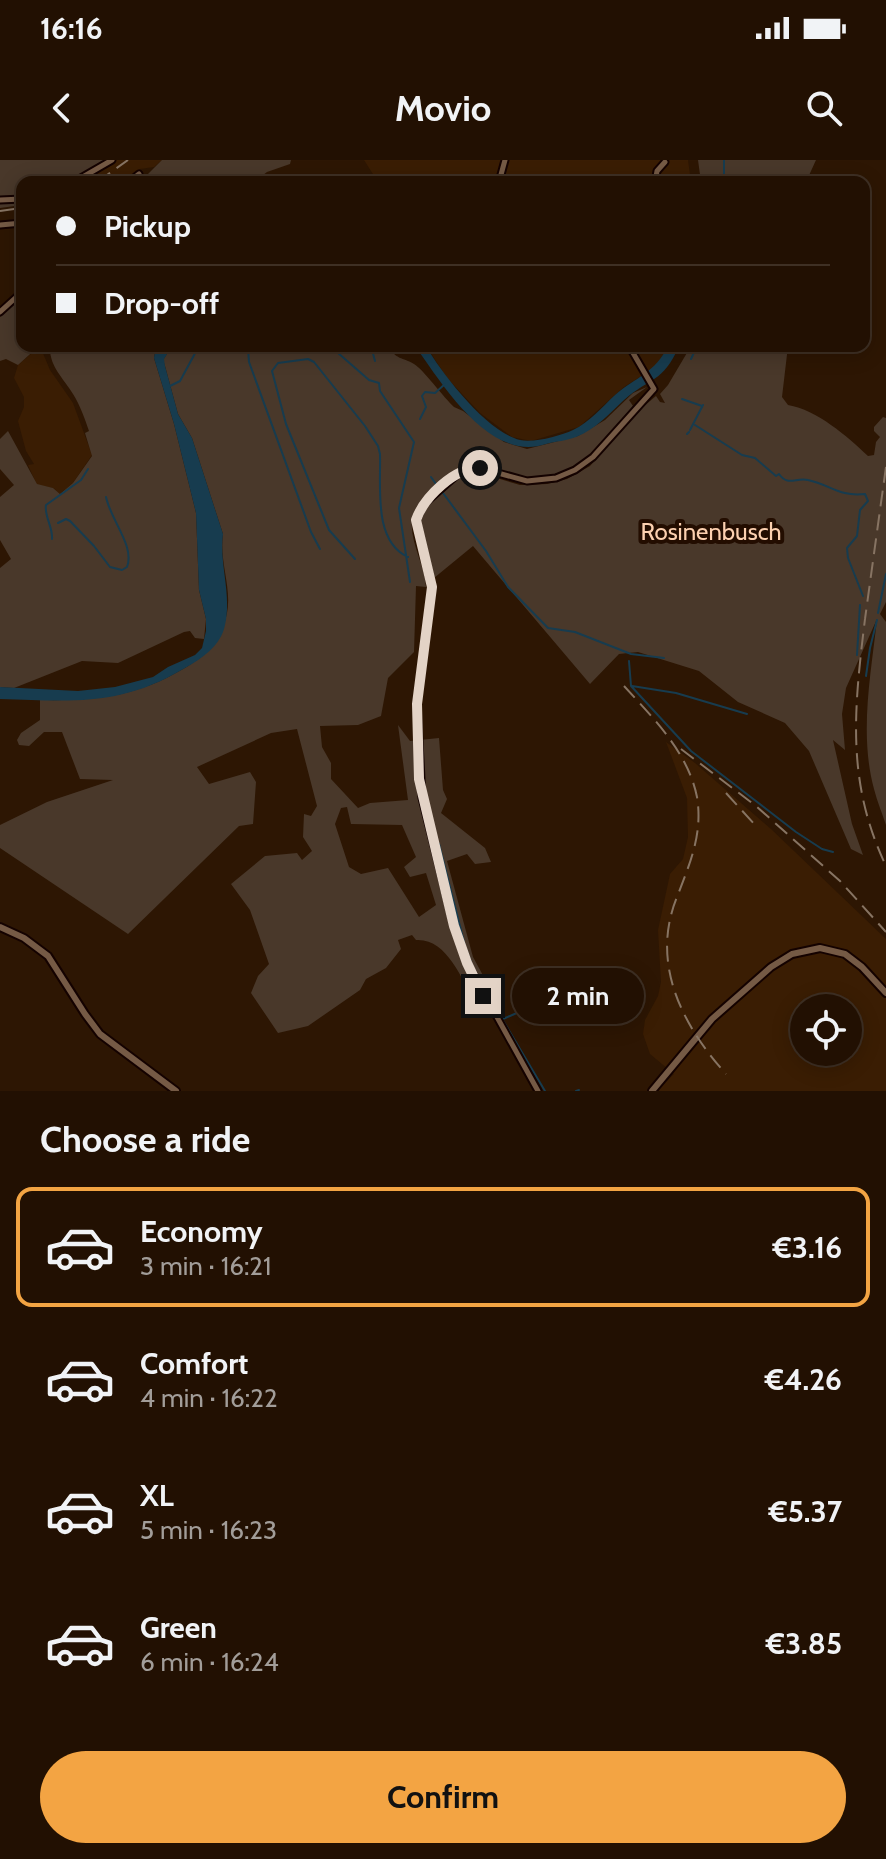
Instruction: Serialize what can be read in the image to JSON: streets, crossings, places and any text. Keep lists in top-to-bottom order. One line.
{"parks":["Rosinenbusch"],"page":{"status":"16:16","header":"Movio","banner":["Pickup","Drop-off"],"bubble":"2 min","heading":"Choose a ride","list":[{"name":"Economy","note":"3 min · 16:21","value":"€3.16"},{"name":"Comfort","note":"4 min · 16:22","value":"€4.26"},{"name":"XL","note":"5 min · 16:23","value":"€5.37"},{"name":"Green","note":"6 min · 16:24","value":"€3.85"}],"buttons":"Confirm"}}
